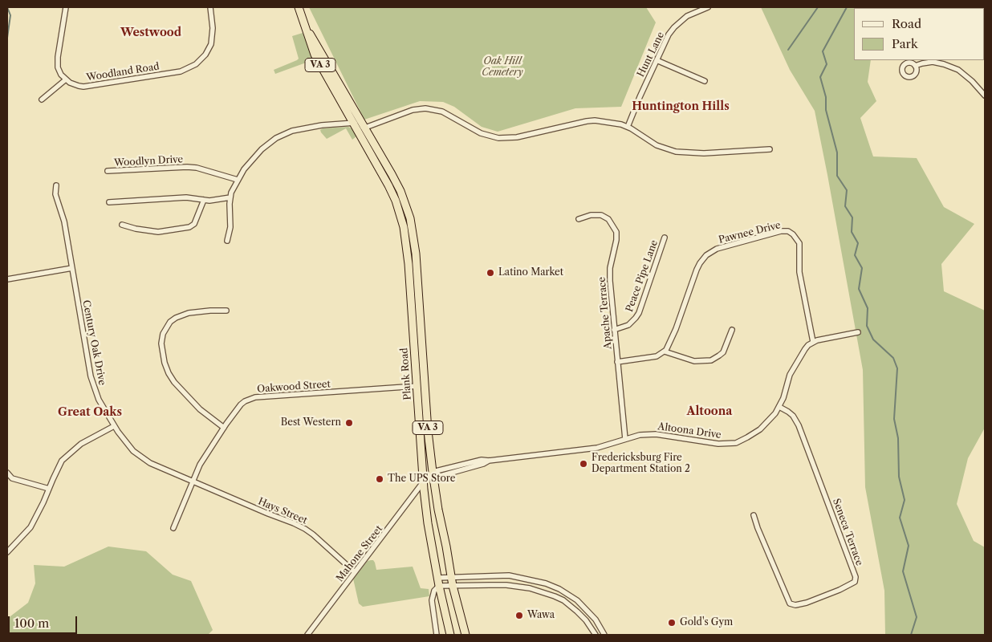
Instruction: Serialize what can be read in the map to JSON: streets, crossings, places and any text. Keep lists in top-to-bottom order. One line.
{"streets":{"highway":["VA 3","Plank Road"],"street":["Hunt Lane","Woodland Road","Woodlyn Drive","Pawnee Drive","Peace Pipe Lane","Apache Terrace","Century Oak Drive","Oakwood Street","Altoona Drive","Hays Street","Seneca Terrace","Mahone Street"]},"crossings":[["VA 3","Plank Road"],["Pawnee Drive","Altoona Drive"],["Peace Pipe Lane","Apache Terrace"],["Apache Terrace","Altoona Drive"],["Century Oak Drive","Oakwood Street"],["Century Oak Drive","Hays Street"],["Plank Road","Oakwood Street"],["Plank Road","Altoona Drive"],["Plank Road","Mahone Street"],["Oakwood Street","Hays Street"],["Altoona Drive","Seneca Terrace"],["Hays Street","Mahone Street"]],"districts":["Westwood","Huntington Hills","Altoona","Great Oaks"],"parks":["Oak Hill Cemetery"],"places":["Latino Market","Best Western","Fredericksburg Fire Department Station 2","The UPS Store","Wawa","Gold's Gym"],"legend":["Road","Park"],"scale_bar":"100 m"}
